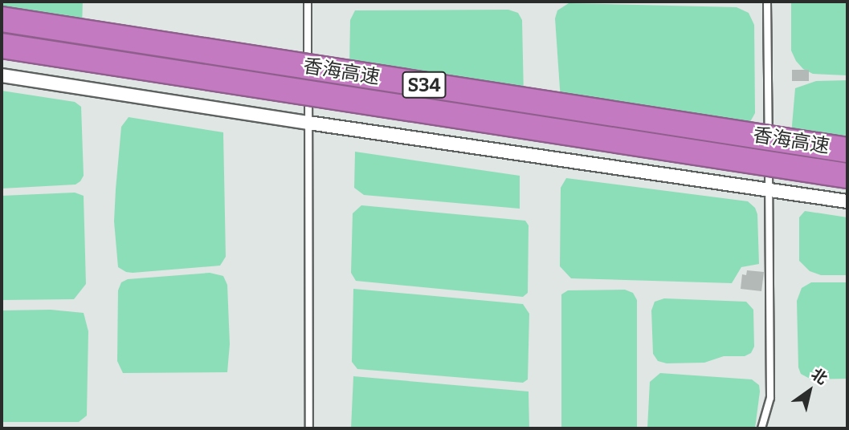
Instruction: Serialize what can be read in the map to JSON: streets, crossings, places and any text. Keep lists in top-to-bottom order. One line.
{"streets":{"highway":["香海高速","S34"]},"north":"top right"}
